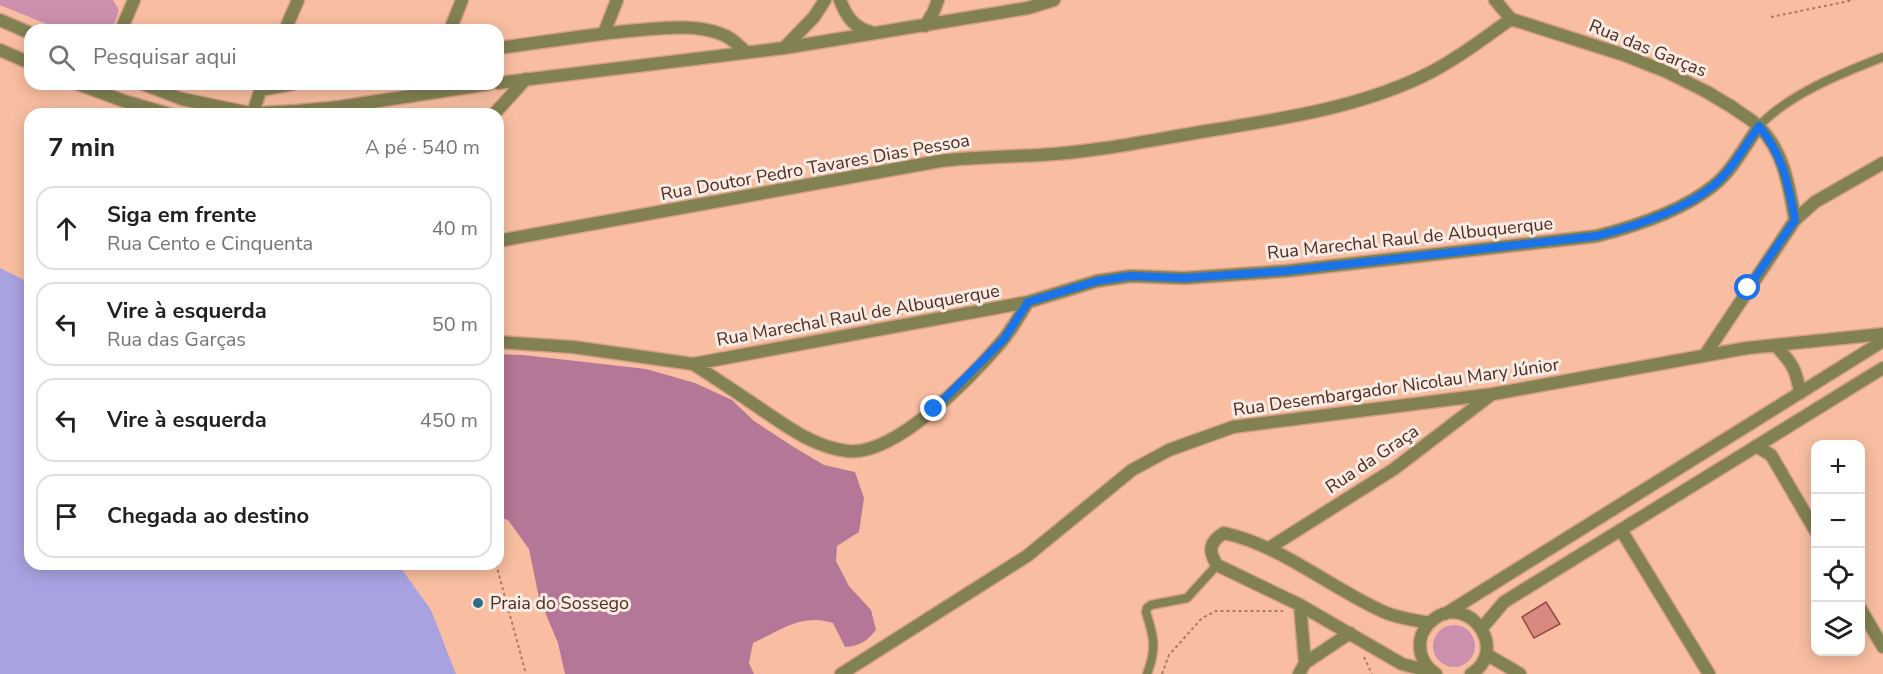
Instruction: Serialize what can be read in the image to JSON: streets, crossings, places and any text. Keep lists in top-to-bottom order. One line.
{"streets":{"street":["Rua das Garças","Rua Doutor Pedro Tavares Dias Pessoa","Rua Marechal Raul de Albuquerque","Rua Desembargador Nicolau Mary Júnior","Rua da Graça"]},"crossings":[["Rua das Garças","Rua Doutor Pedro Tavares Dias Pessoa"],["Rua das Garças","Rua Marechal Raul de Albuquerque"],["Rua Desembargador Nicolau Mary Júnior","Rua da Graça"]],"places":["Praia do Sossego"],"page":{"search":"Pesquisar aqui","heading":["7 min","A pé · 540 m"],"list":[["Siga em frente","Rua Cento e Cinquenta","40 m"],["Vire à esquerda","Rua das Garças","50 m"],["Vire à esquerda","450 m"],"Chegada ao destino"],"map_buttons":["+","−"]}}
